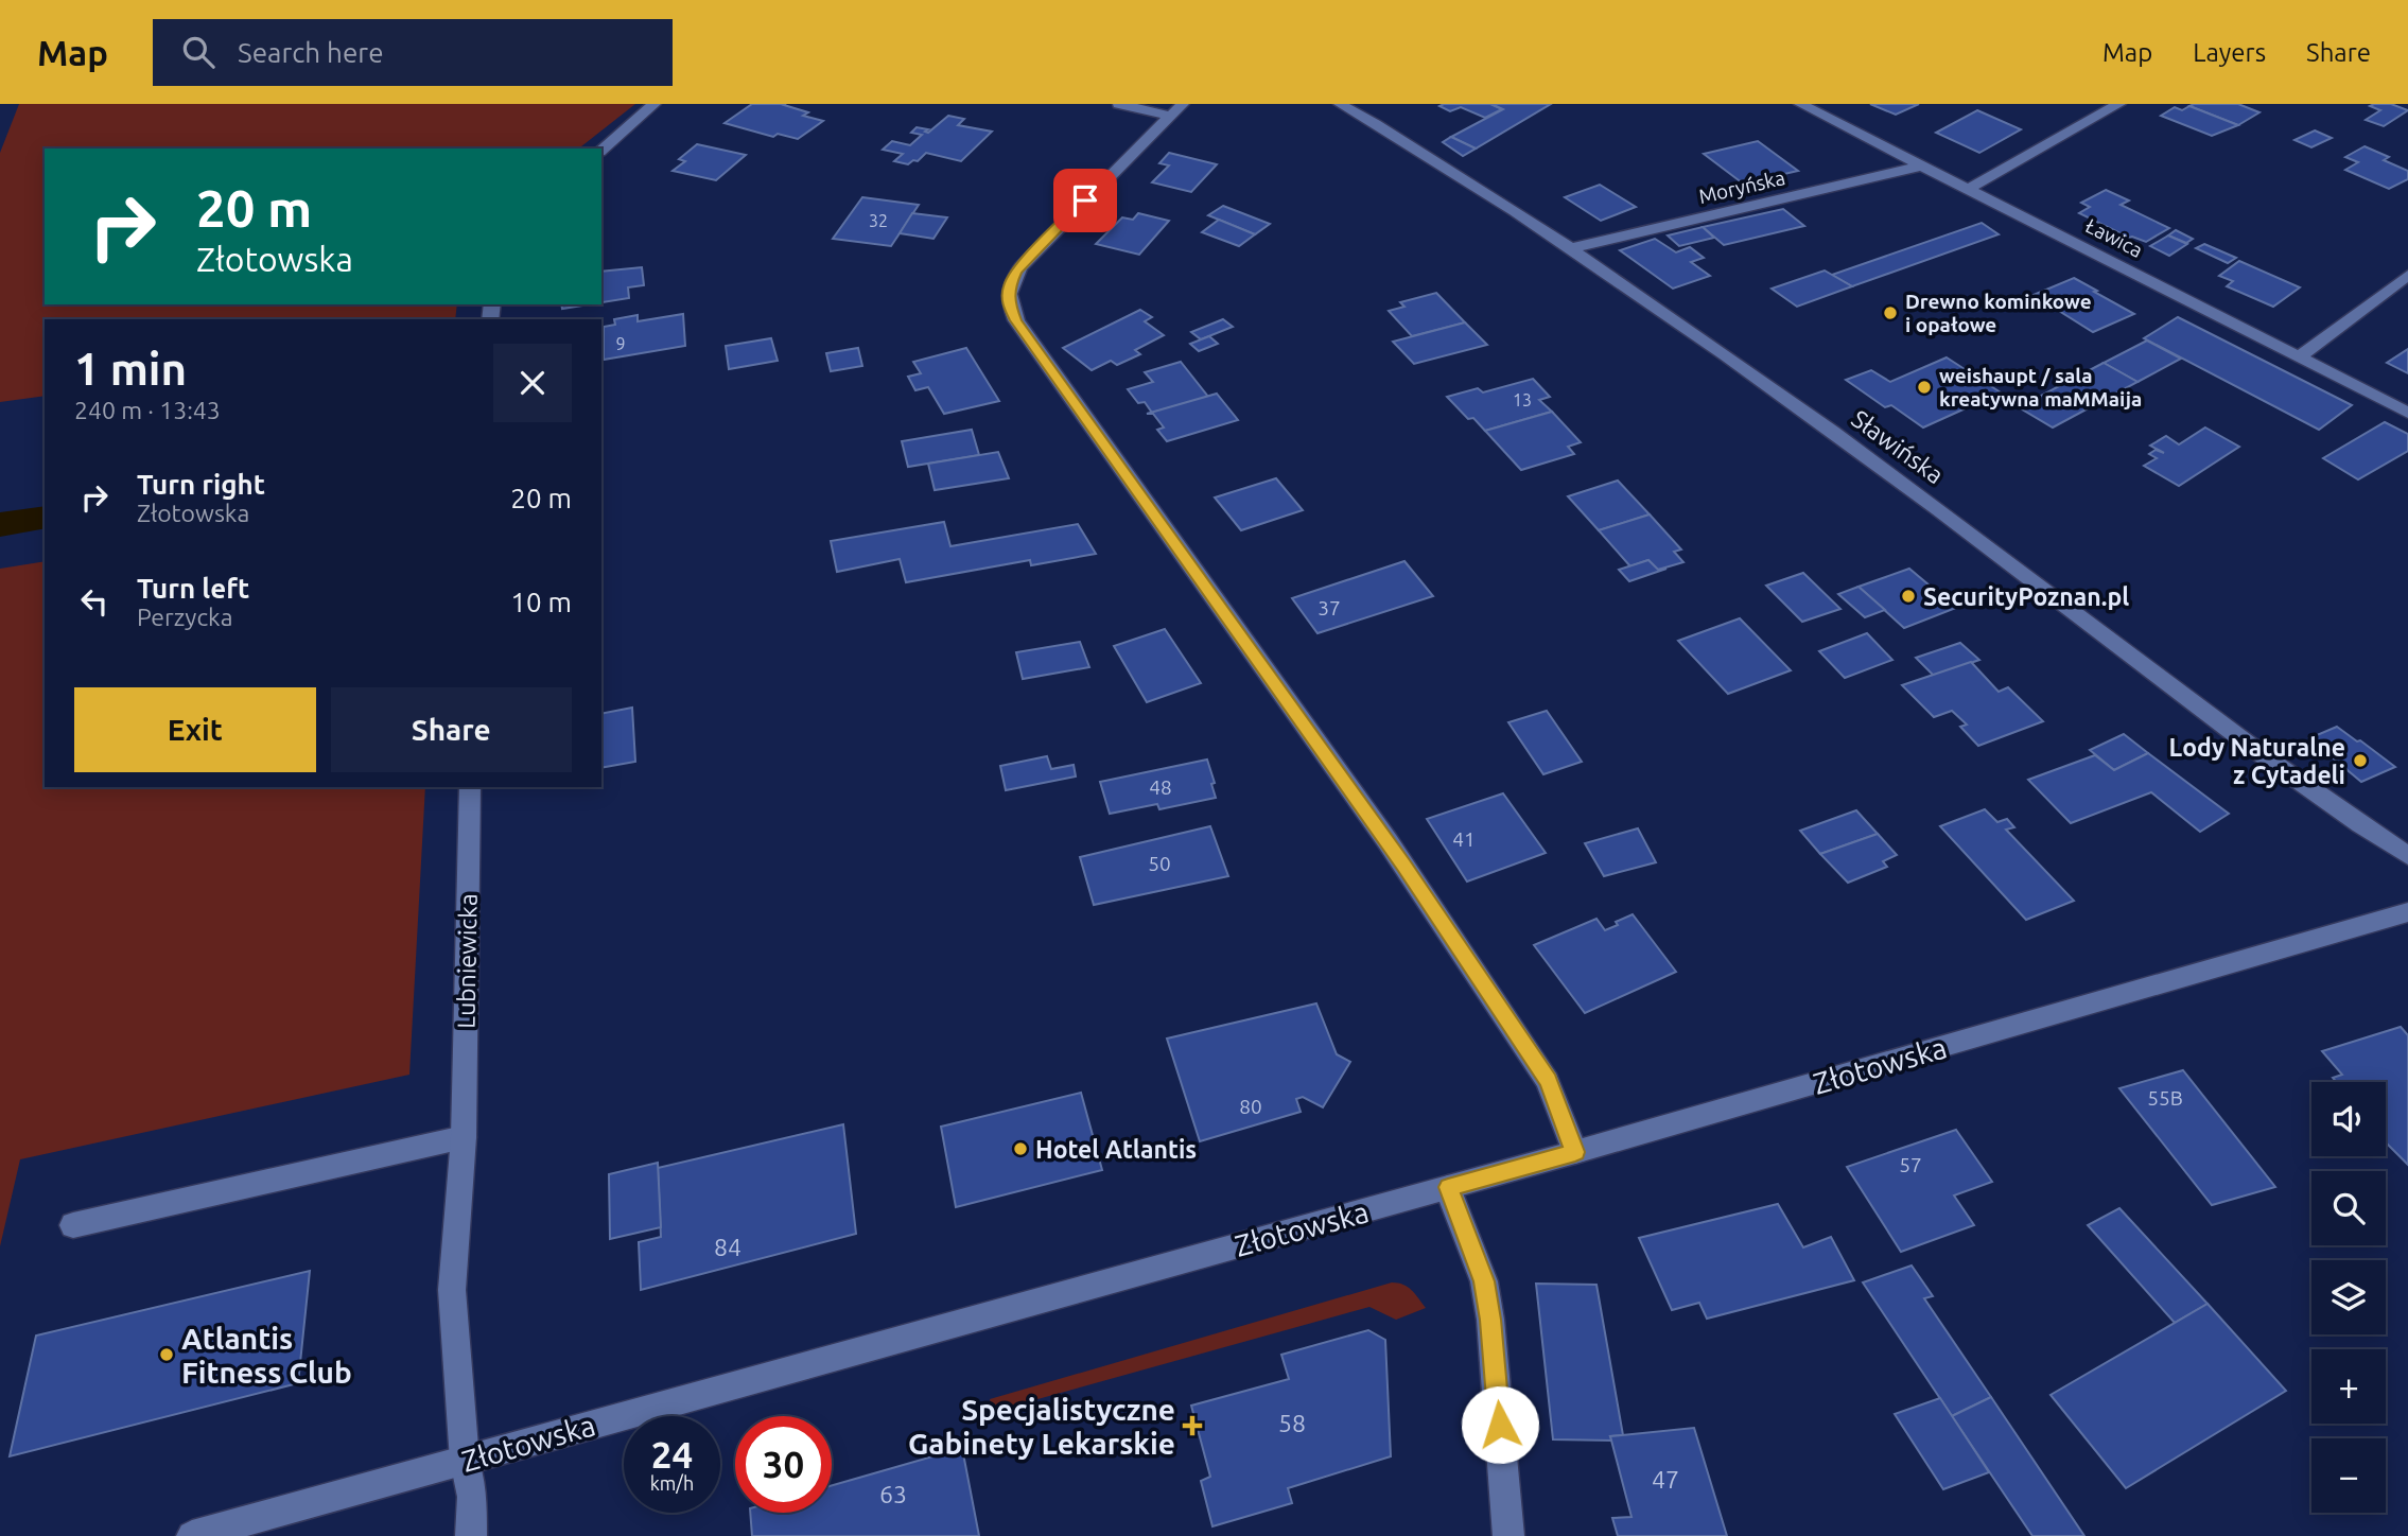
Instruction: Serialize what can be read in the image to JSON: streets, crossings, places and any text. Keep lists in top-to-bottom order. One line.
{"streets":{"street":["Moryńska","Ławica","Sławińska","Lubniewicka","Złotowska"]},"crossings":[["Moryńska","Ławica"],["Moryńska","Sławińska"],["Lubniewicka","Złotowska"]],"places":{"other":["Drewno kominkowe i opałowe","weishaupt / sala kreatywna maMMaija","SecurityPoznan.pl","Lody Naturalne z Cytadeli","Hotel Atlantis","Atlantis Fitness Club"],"health":["Specjalistyczne Gabinety Lekarskie"]},"house_numbers":["32","9","13","37","48","41","50","55B","80","57","84","58","47","63"],"page":{"header":"Map","search":"Search here","nav":["Map","Layers","Share"],"turn":["20 m","Złotowska"],"heading":["1 min","240 m · 13:43"],"list":[{"name":"Turn right","note":"Złotowska","value":"20 m"},{"name":"Turn left","note":"Perzycka","value":"10 m"}],"buttons":["Exit","Share"],"map_buttons":["+","−"],"speed":"24 km/h","limit":"30"}}
